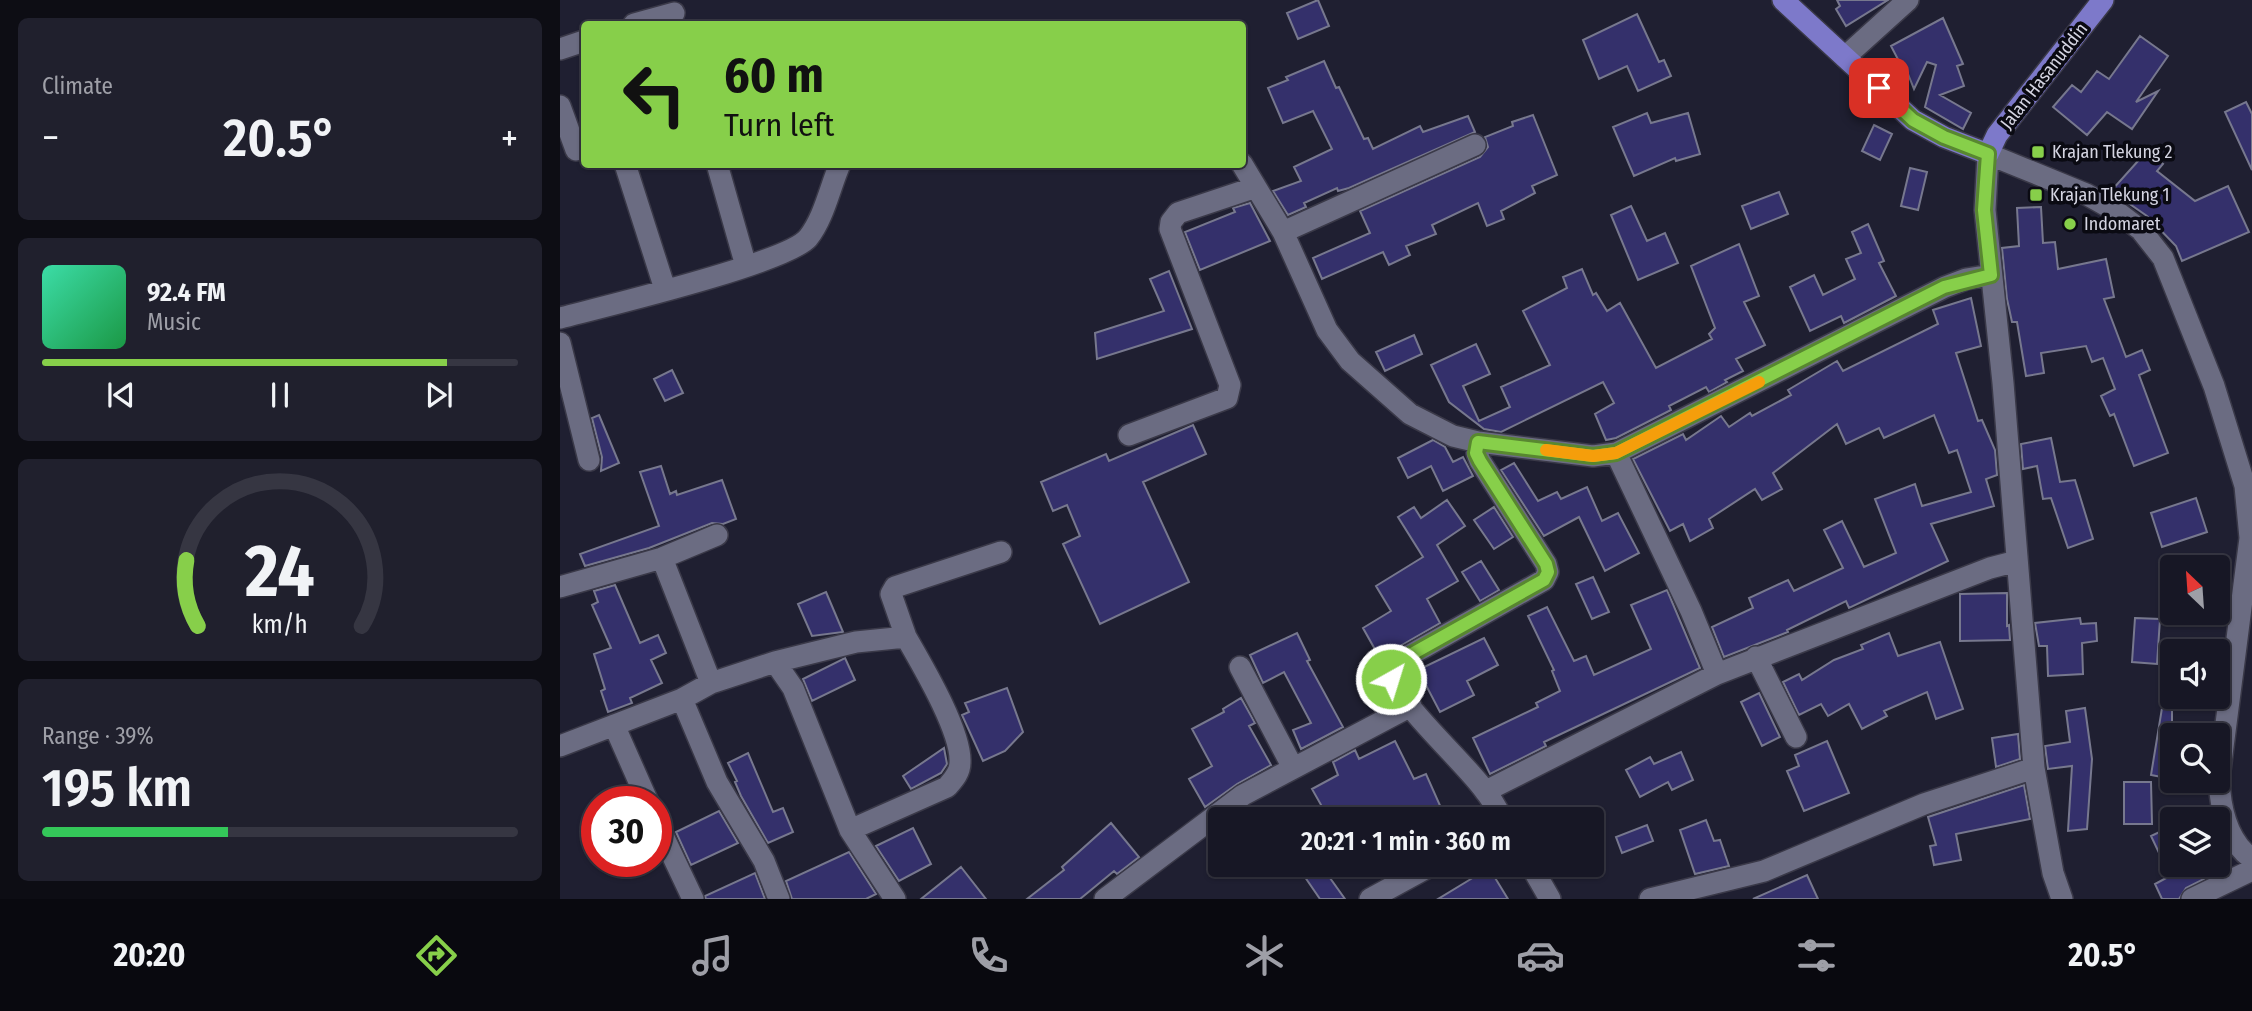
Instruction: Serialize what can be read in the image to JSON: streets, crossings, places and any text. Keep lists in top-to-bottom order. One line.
{"streets":{"main road":["Jalan Hasanuddin"]},"places":{"transit":["Krajan Tlekung 2","Krajan Tlekung 1"],"other":["Indomaret"]},"north":"top left","page":{"tile":["Climate",["Range · 39%","195 km"]],"turn":["60 m","Turn left"],"heat":["−","20.5°","+"],"song":["92.4 FM","Music"],"limit":"30","trip":"20:21 · 1 min · 360 m","tabs":["20:20","20.5°"],"gauge":["24","km/h"]}}
